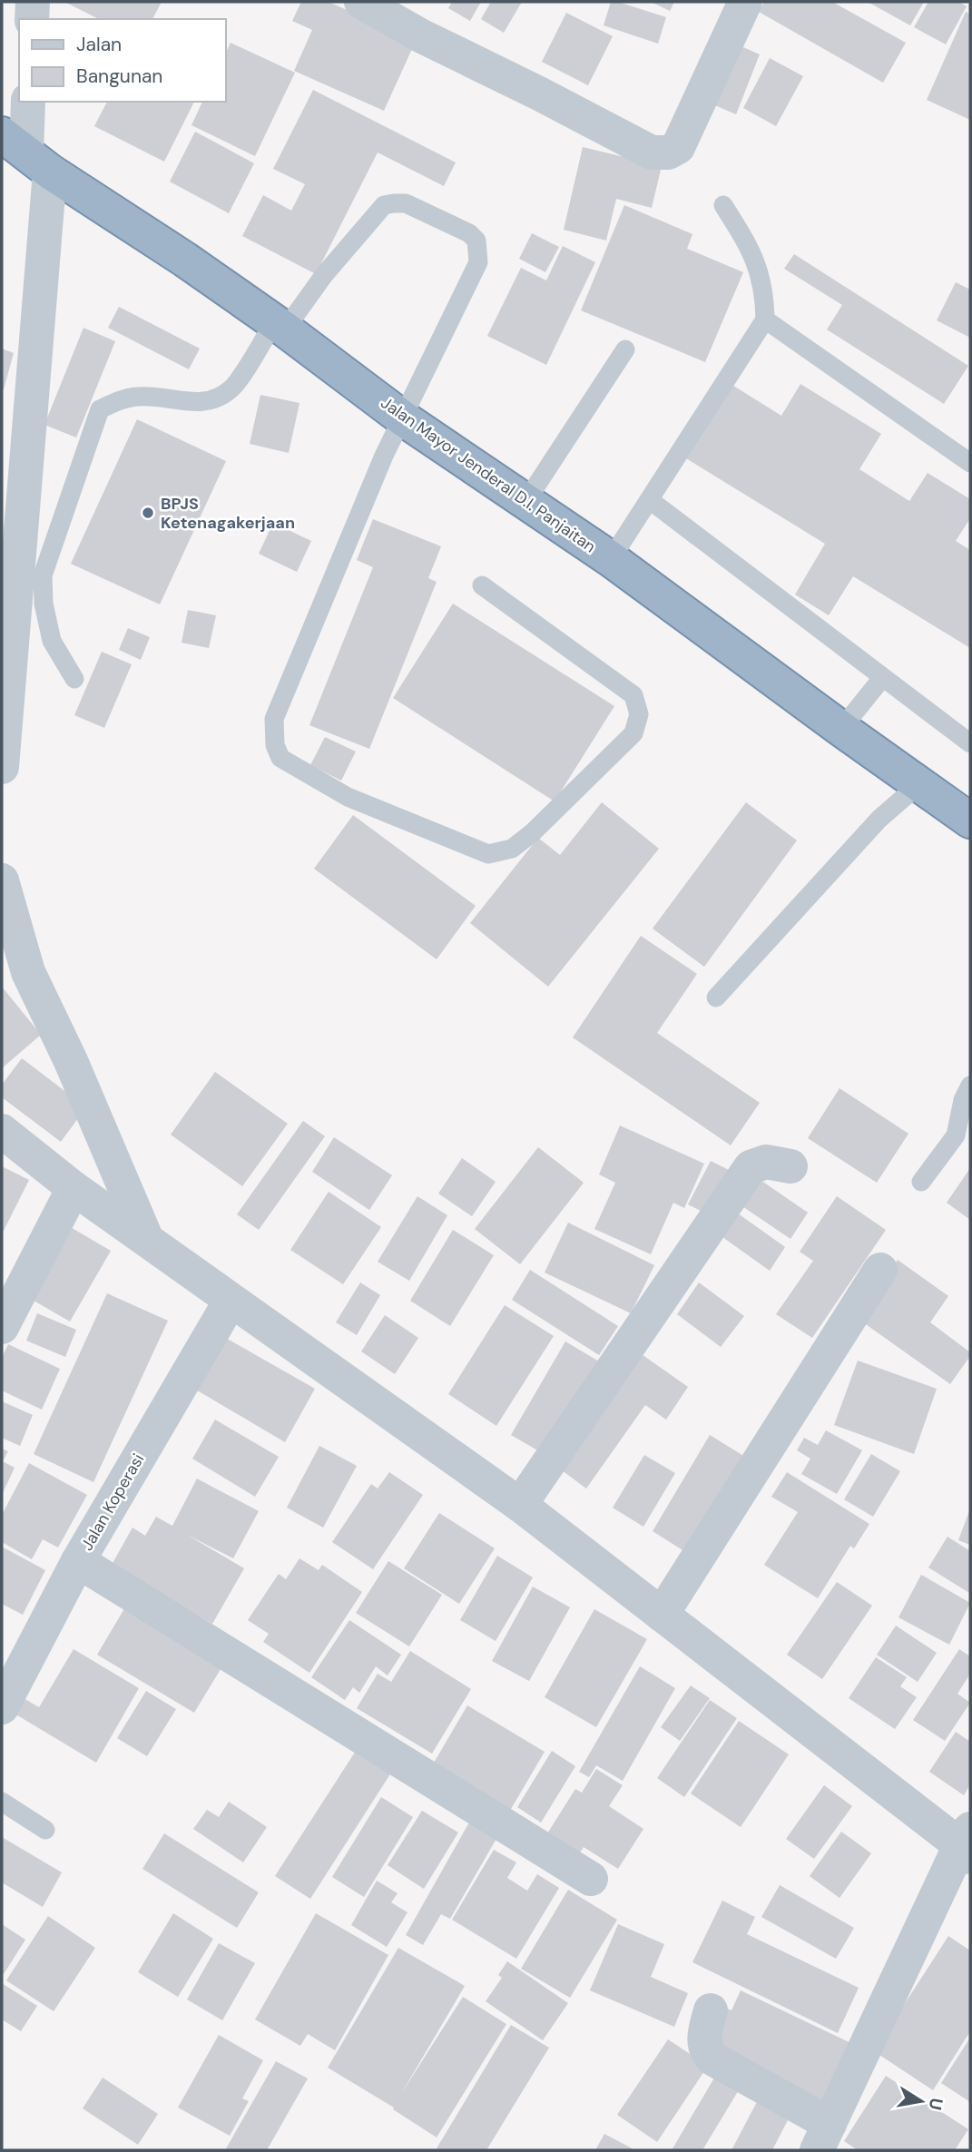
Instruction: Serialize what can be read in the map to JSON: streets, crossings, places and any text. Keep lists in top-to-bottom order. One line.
{"streets":{"highway":["Jalan Mayor Jenderal D.I. Panjaitan"],"street":["Jalan Koperasi"]},"places":["BPJS Ketenagakerjaan"],"legend":["Jalan","Bangunan"],"north":"right"}
